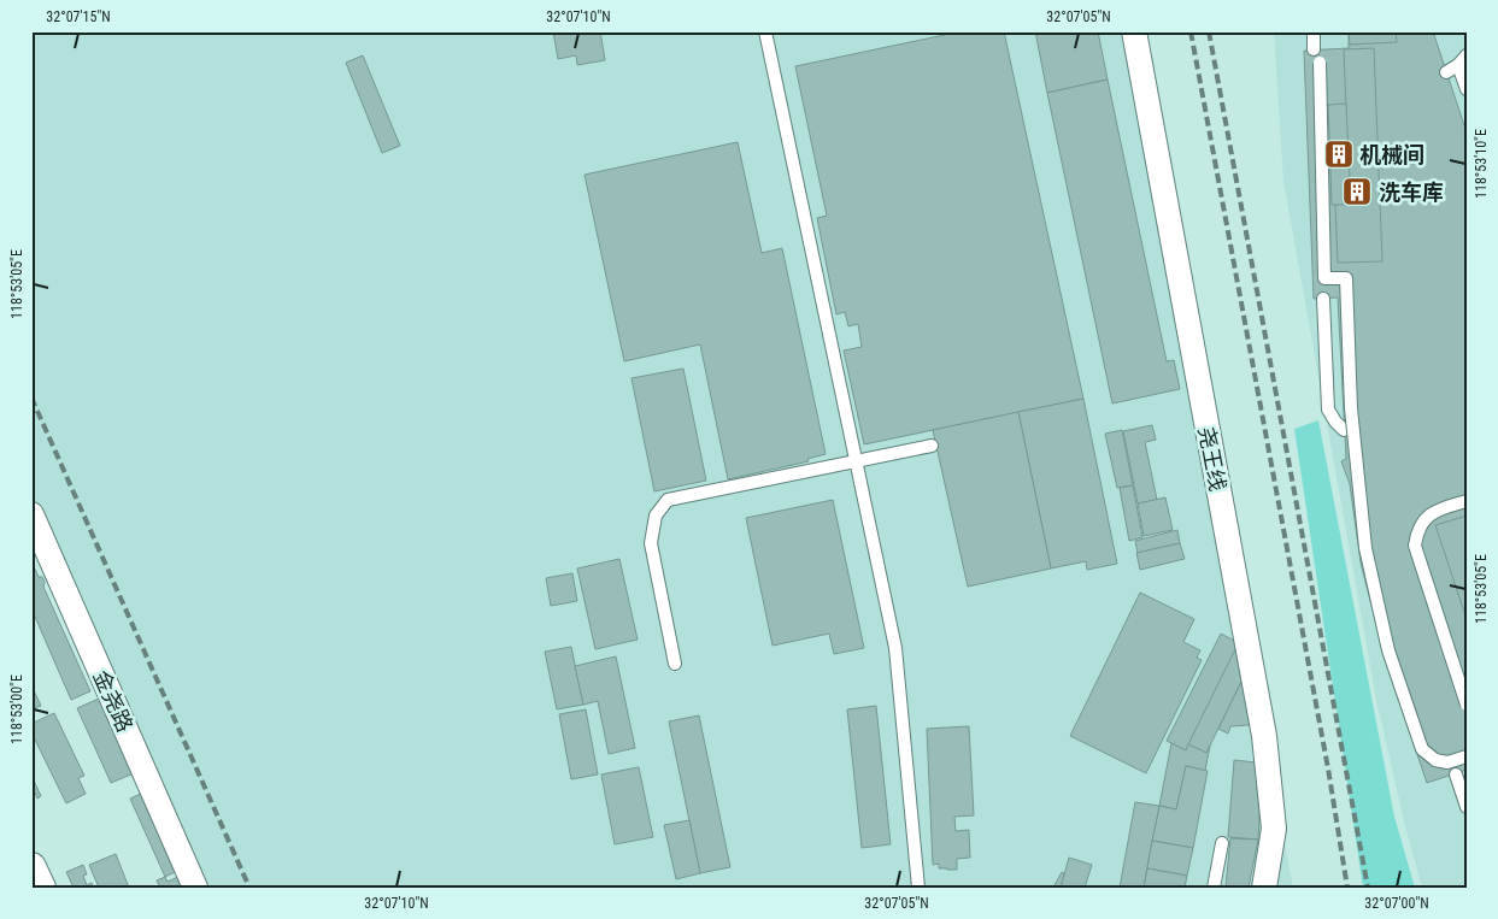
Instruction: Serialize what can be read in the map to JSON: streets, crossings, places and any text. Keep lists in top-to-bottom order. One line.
{"streets":{"street":["尧王线","金尧路"]},"places":{"building":["机械间","洗车库"]},"coordinates":["32°07'15\"N","32°07'10\"N","32°07'05\"N","118°53'10\"E","118°53'05\"E","118°53'00\"E","32°07'00\"N"]}
